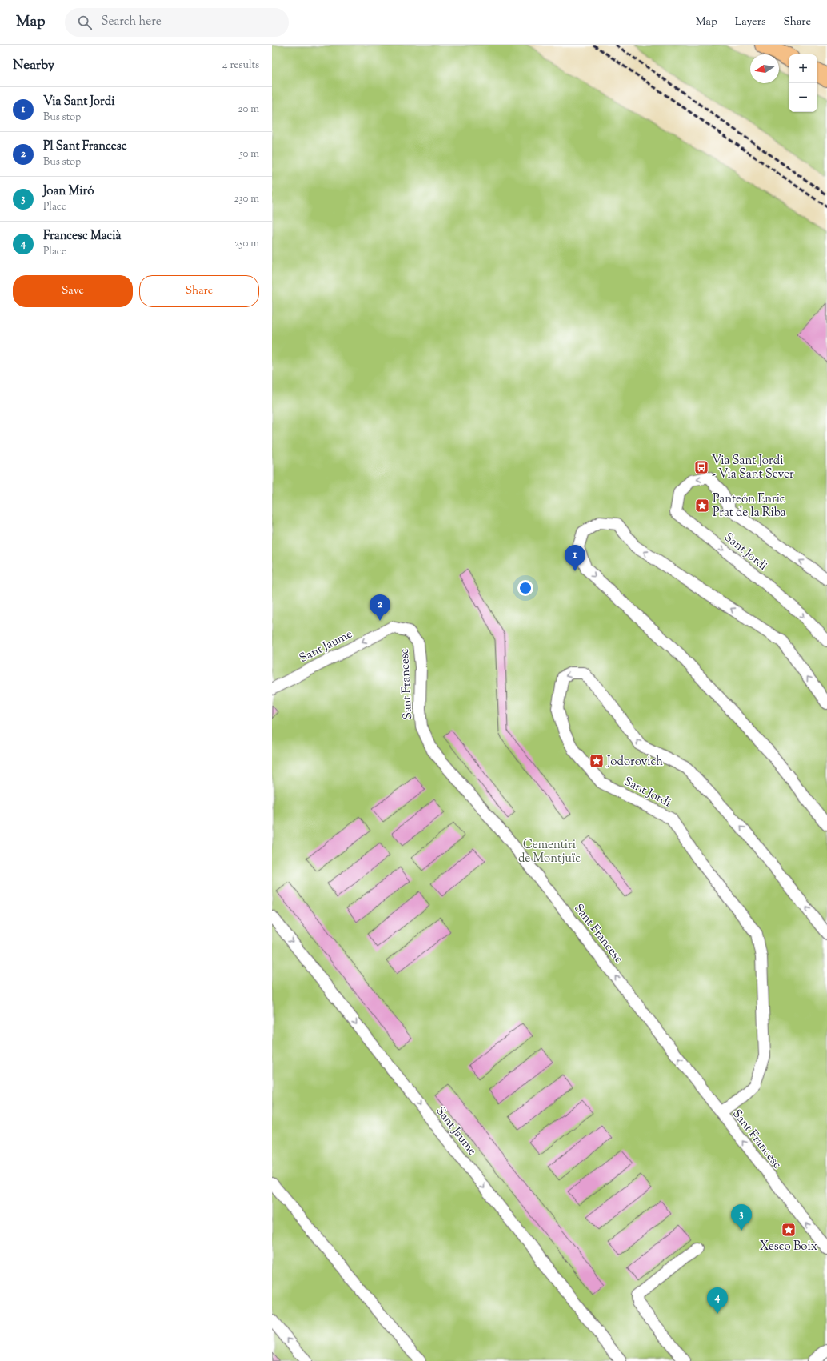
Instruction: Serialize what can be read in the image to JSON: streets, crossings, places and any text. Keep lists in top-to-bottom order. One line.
{"streets":{"lane":["Sant Jordi","Sant Jaume","Sant Francesc"]},"crossings":[["Sant Jordi","Sant Francesc"],["Sant Jaume","Sant Francesc"]],"one_way":["Sant Francesc"],"parks":["Cementiri de Montjuïc"],"places":{"bus stop":["Via Sant Jordi - Via Sant Sever"],"place":["Panteón Enric Prat de la Riba","Jodorovich","Xesco Boix"]},"north":"left","page":{"header":"Map","search":"Search here","nav":["Map","Layers","Share"],"heading":["Nearby","4 results"],"map_buttons":["+","−"],"list":[{"mark":"1","name":"Via Sant Jordi","note":"Bus stop","value":"20 m"},{"mark":"2","name":"Pl Sant Francesc","note":"Bus stop","value":"50 m"},{"mark":"3","name":"Joan Miró","note":"Place","value":"230 m"},{"mark":"4","name":"Francesc Macià","note":"Place","value":"250 m"}],"buttons":["Save","Share"],"pins":["1","2","3","4"]}}
